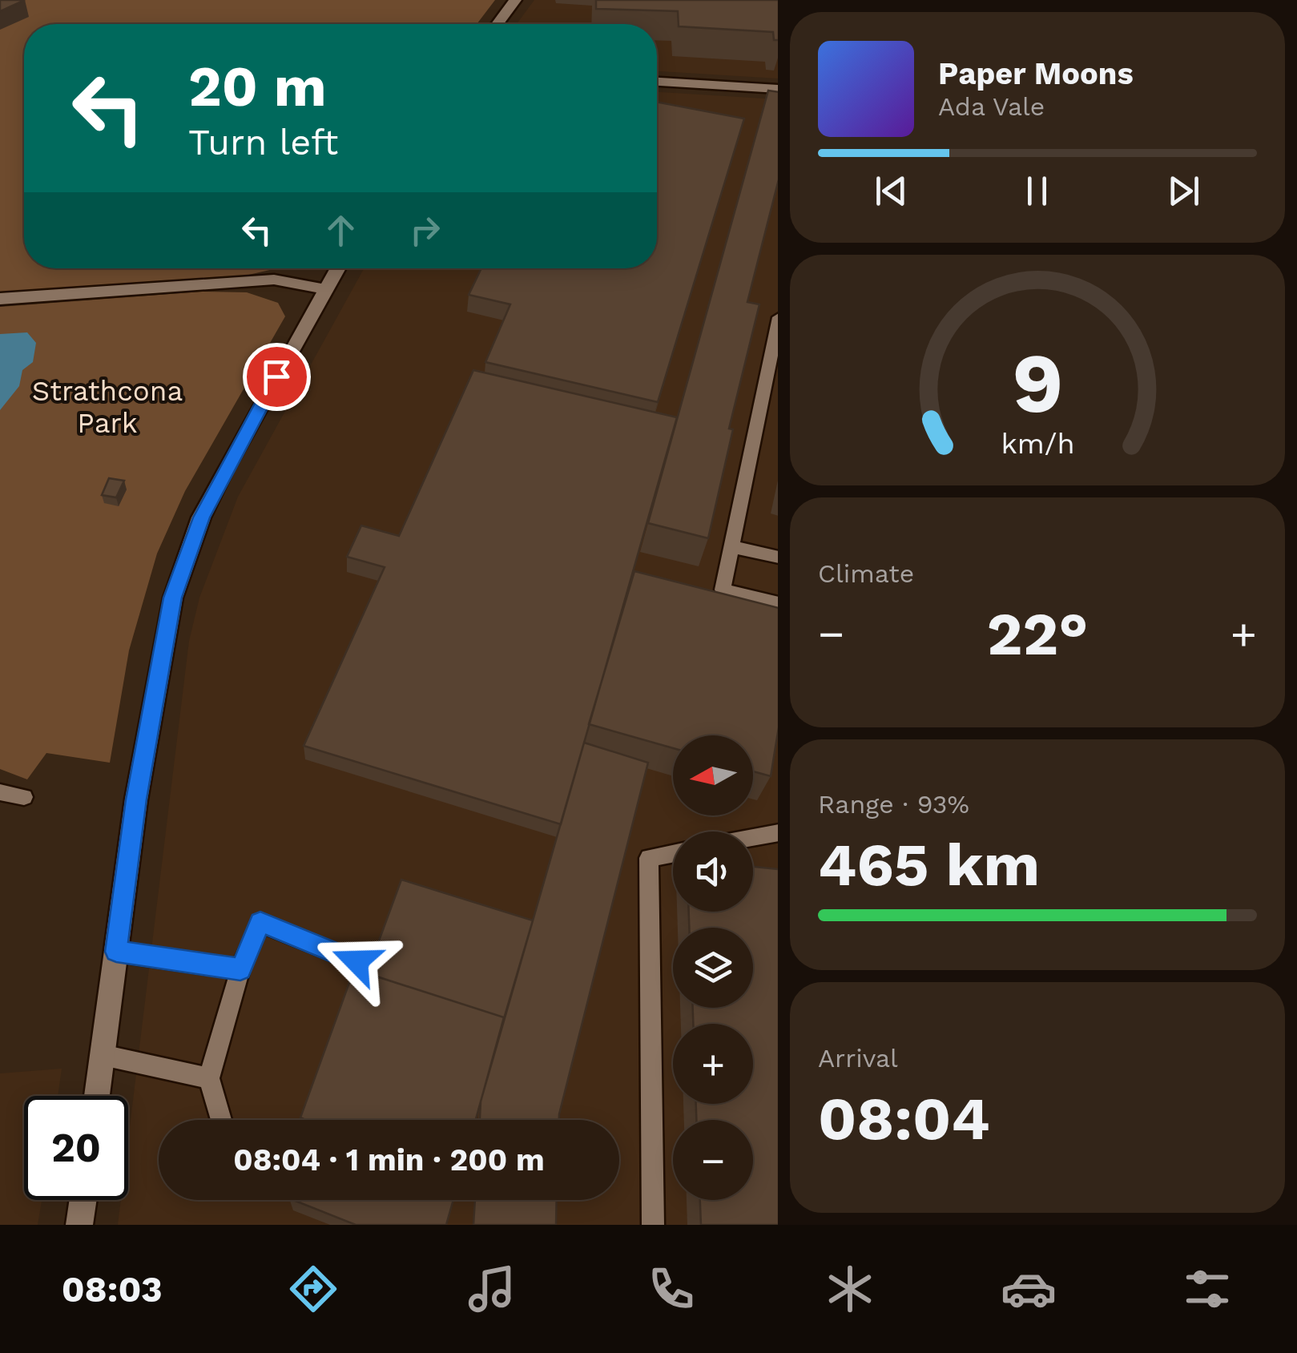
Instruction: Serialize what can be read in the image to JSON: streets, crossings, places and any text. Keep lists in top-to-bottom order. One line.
{"parks":["Strathcona Park"],"north":"left","page":{"turn":["20 m","Turn left"],"song":["Paper Moons","Ada Vale"],"tile":["Climate",["Range · 93%","465 km"],["Arrival","08:04"]],"heat":["−","22°","+"],"map_buttons":["+","−"],"limit":"20","trip":"08:04 · 1 min · 200 m","tabs":"08:03","gauge":["9","km/h"]}}
